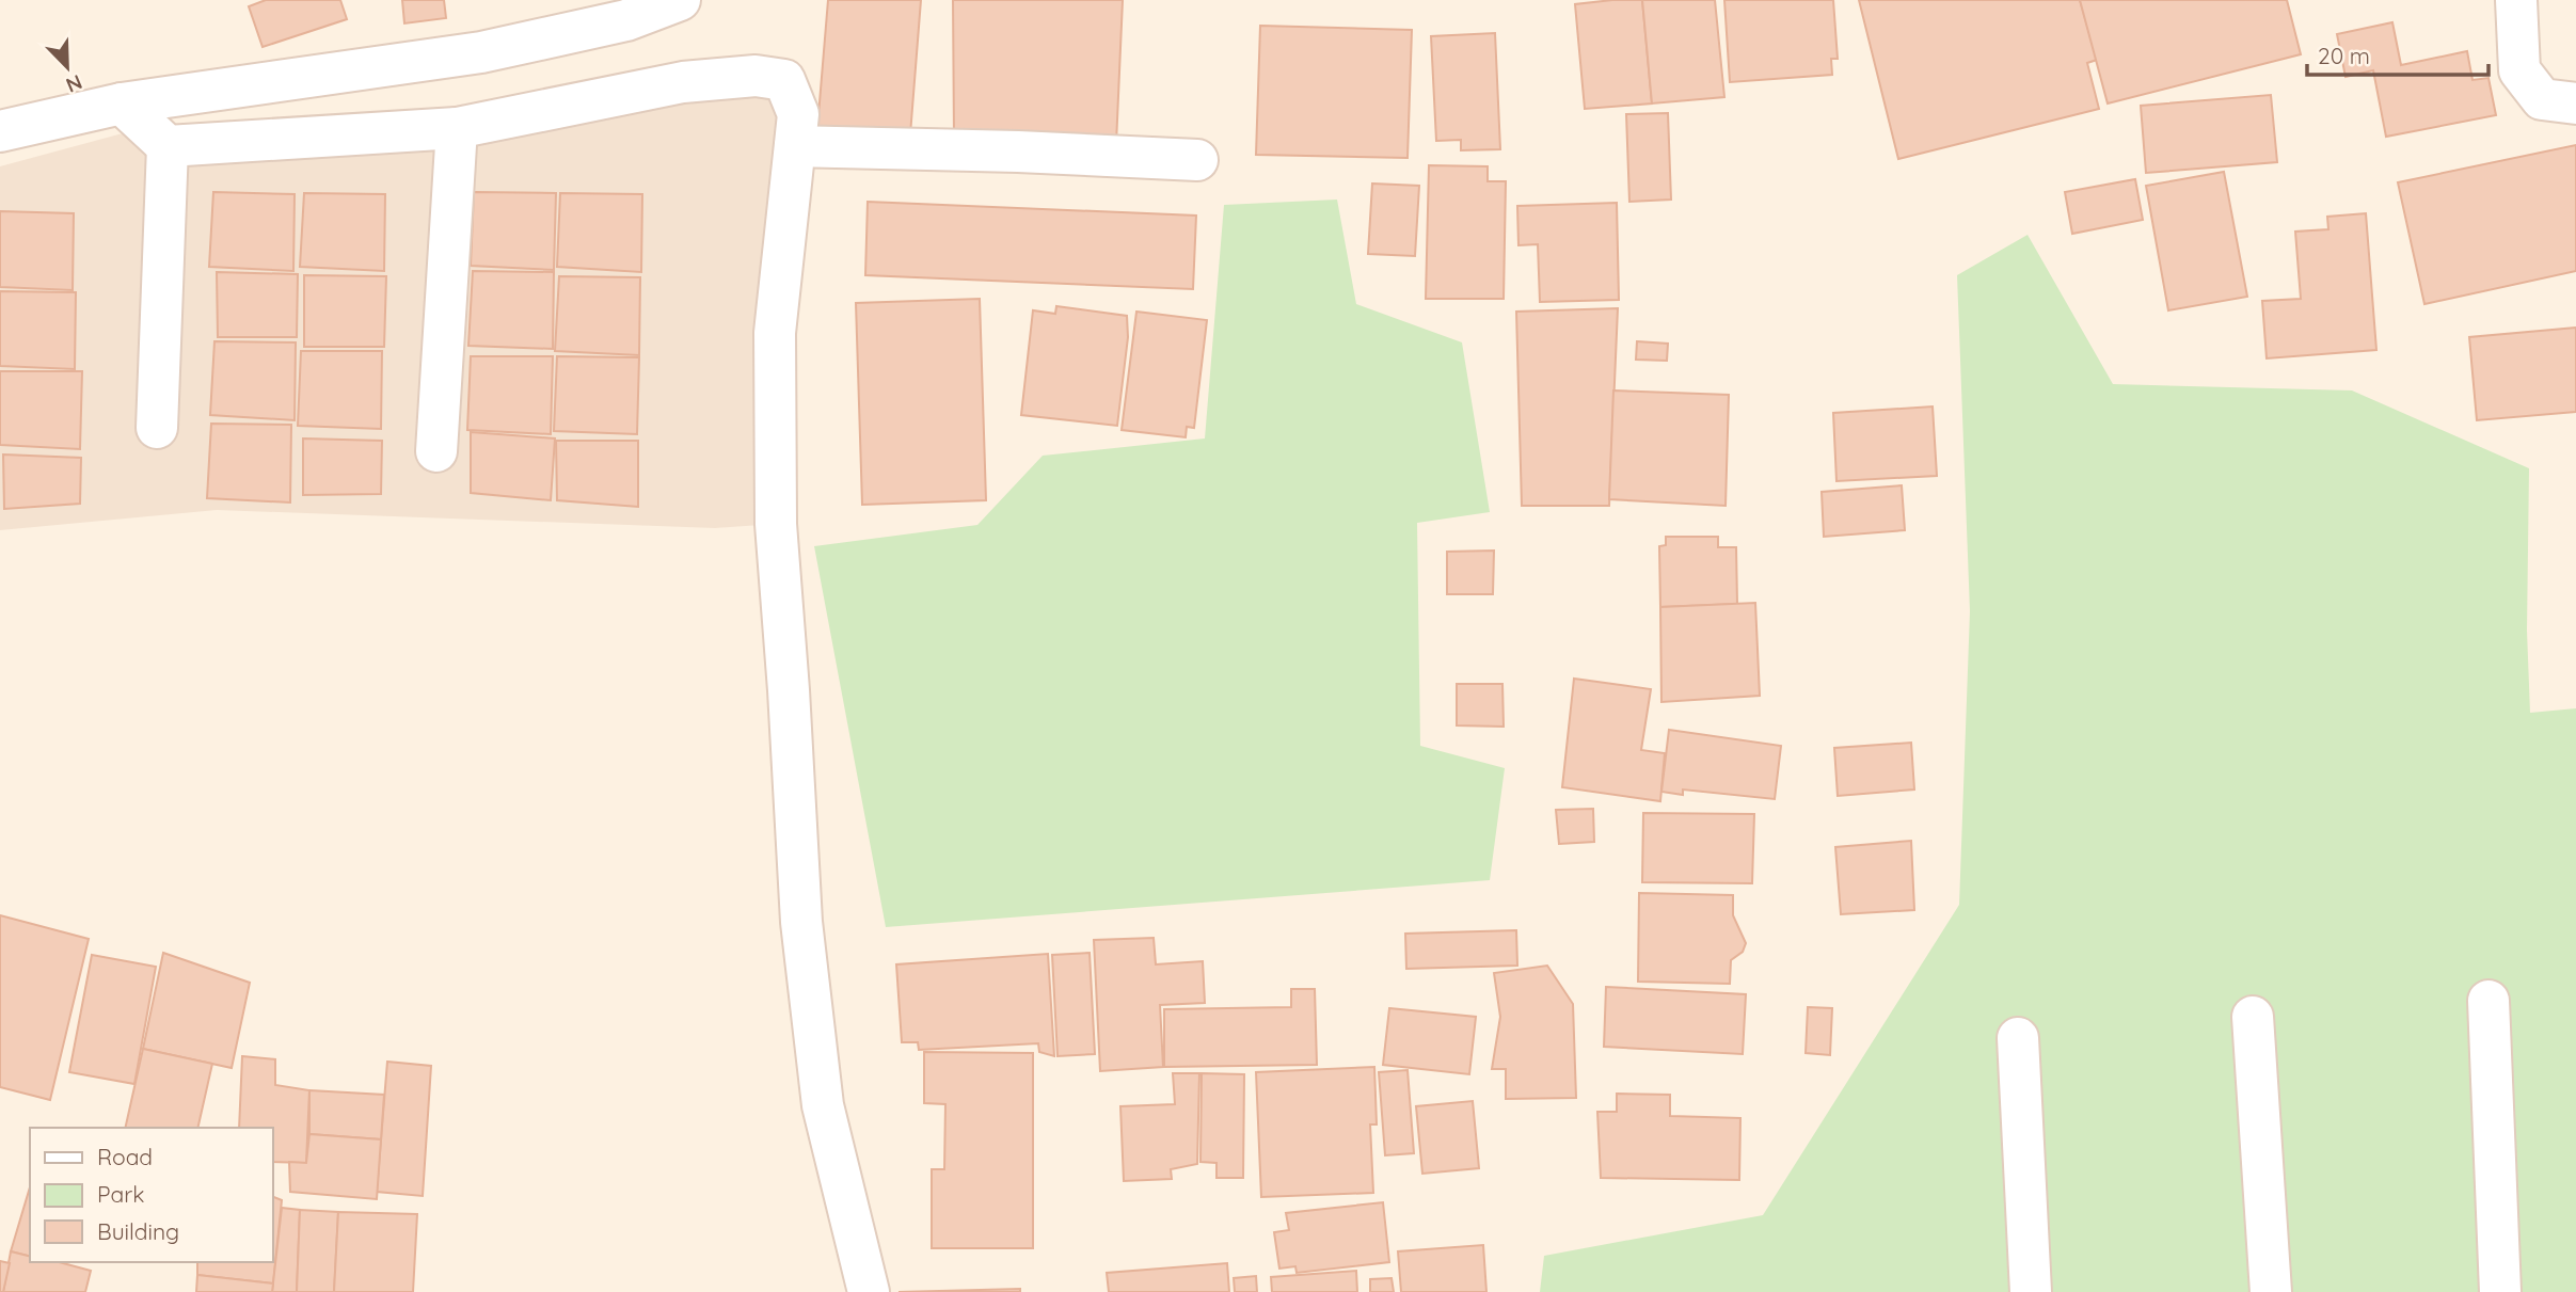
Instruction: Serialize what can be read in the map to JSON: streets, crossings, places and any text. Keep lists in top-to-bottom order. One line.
{"legend":["Road","Park","Building"],"scale_bar":"20 m","north":"bottom right"}
